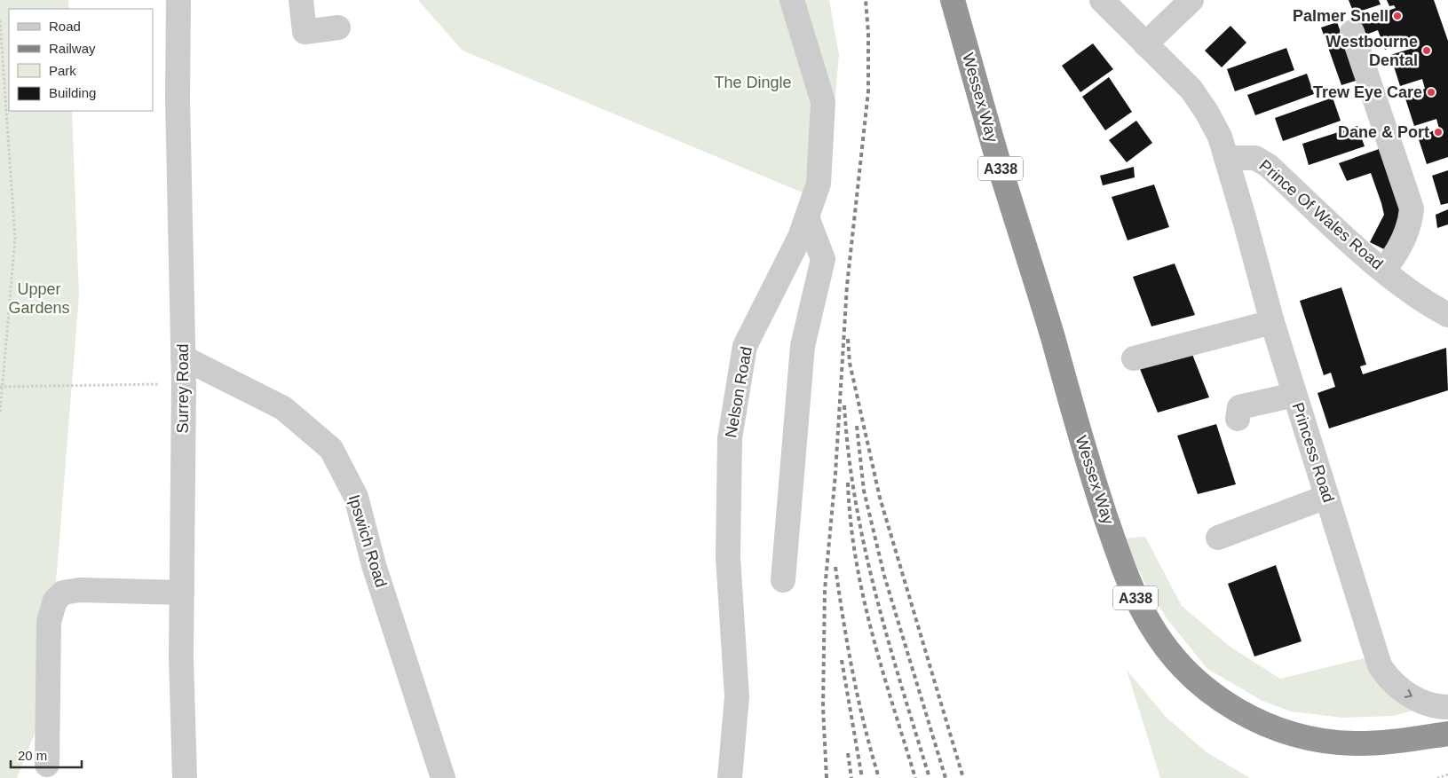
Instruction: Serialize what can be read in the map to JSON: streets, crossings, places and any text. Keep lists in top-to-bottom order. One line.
{"streets":{"highway":["Wessex Way","A338"],"street":["Prince Of Wales Road","Surrey Road","Nelson Road","Princess Road","Ipswich Road"]},"crossings":[["Wessex Way","A338"],["Prince Of Wales Road","Princess Road"],["Surrey Road","Ipswich Road"]],"one_way":["Princess Road"],"parks":["The Dingle","Upper Gardens"],"places":["Palmer Snell","Westbourne Dental","Trew Eye Care","Dane & Port"],"legend":["Road","Railway","Park","Building"],"scale_bar":"20 m"}
